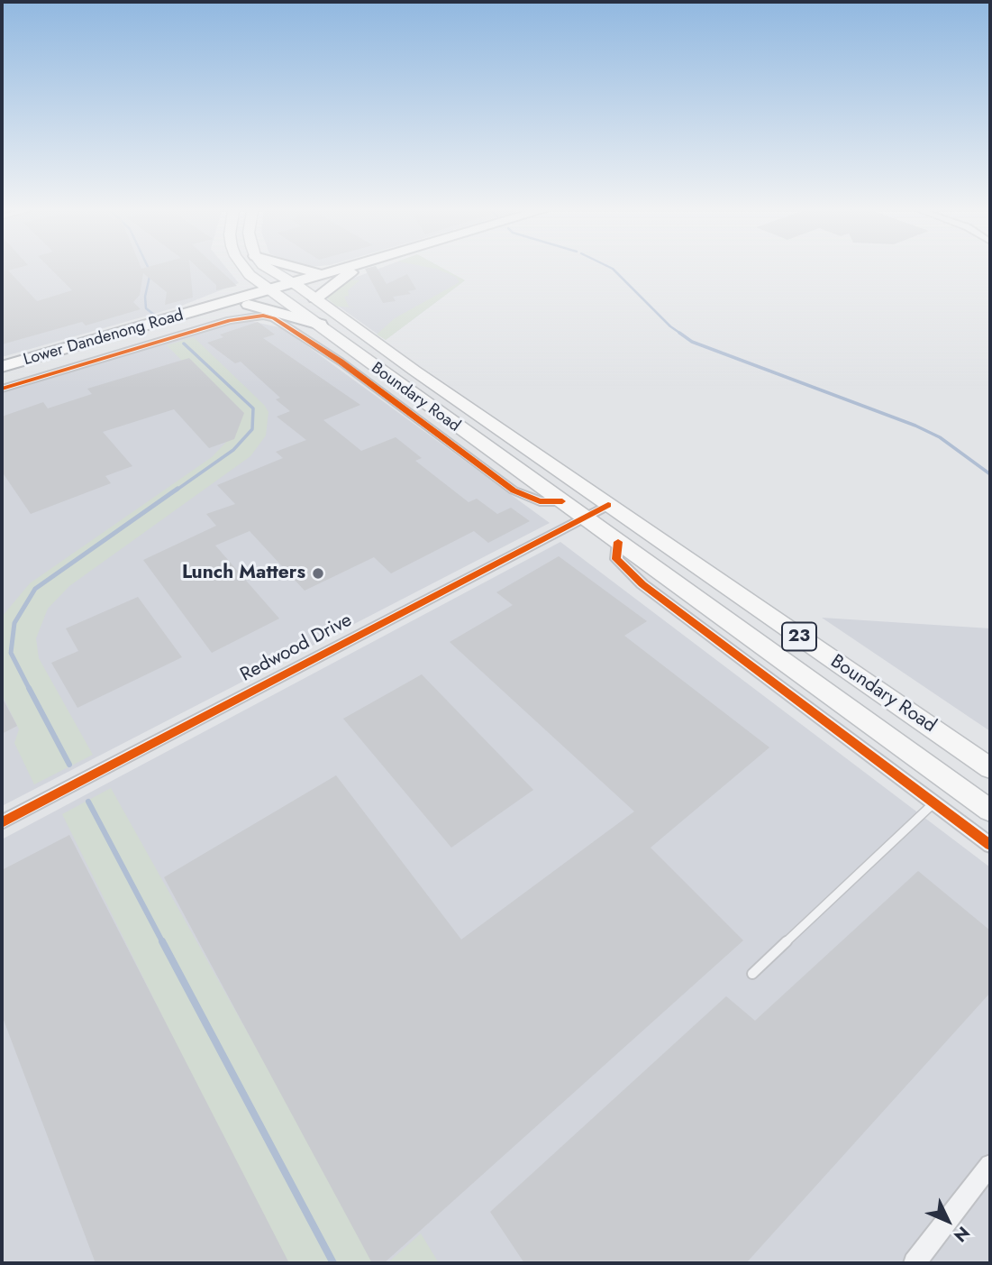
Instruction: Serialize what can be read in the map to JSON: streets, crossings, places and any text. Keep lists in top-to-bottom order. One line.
{"streets":{"highway":["Lower Dandenong Road"],"main road":["Boundary Road","23"],"street":["Redwood Drive"]},"crossings":[["Lower Dandenong Road","Boundary Road"],["Boundary Road","Redwood Drive"]],"places":["Lunch Matters"],"north":"bottom right"}
